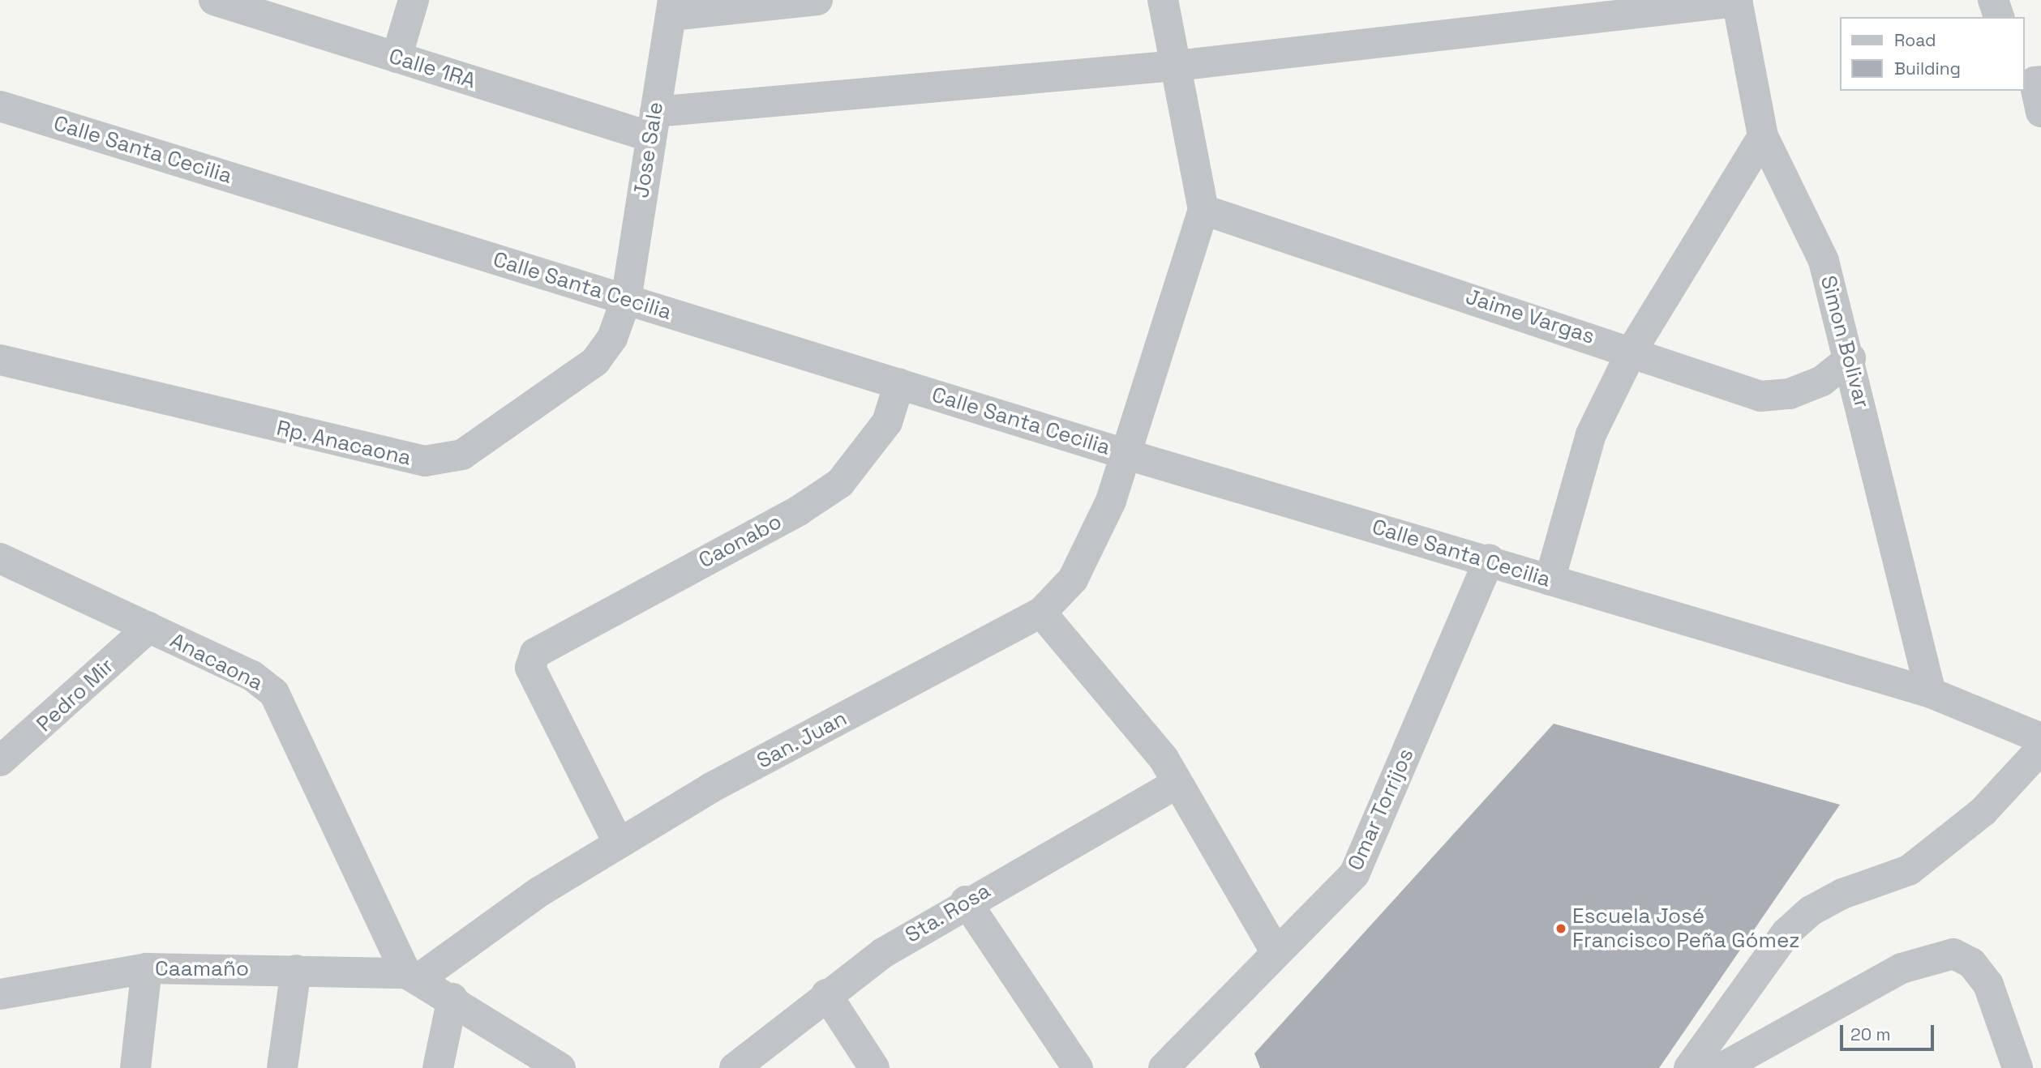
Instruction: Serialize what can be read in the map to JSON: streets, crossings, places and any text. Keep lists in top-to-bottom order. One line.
{"streets":{"street":["Calle 1RA","Calle Santa Cecilia","Jose Sale","Jaime Vargas","Simon Bolivar","Rp. Anacaona","Caonabo","Anacaona","Pedro Mir","San. Juan","Omar Torrijos","Sta. Rosa","Caamaño"]},"crossings":[["Calle 1RA","Jose Sale"],["Calle Santa Cecilia","Jose Sale"],["Calle Santa Cecilia","Simon Bolivar"],["Calle Santa Cecilia","Rp. Anacaona"],["Calle Santa Cecilia","Caonabo"],["Calle Santa Cecilia","San. Juan"],["Calle Santa Cecilia","Omar Torrijos"],["Jose Sale","Rp. Anacaona"],["Jaime Vargas","Simon Bolivar"],["Jaime Vargas","San. Juan"],["Caonabo","San. Juan"],["Anacaona","Pedro Mir"],["Anacaona","San. Juan"],["Anacaona","Caamaño"],["San. Juan","Caamaño"]],"places":["Escuela José Francisco Peña Gómez"],"legend":["Road","Building"],"scale_bar":"20 m"}
